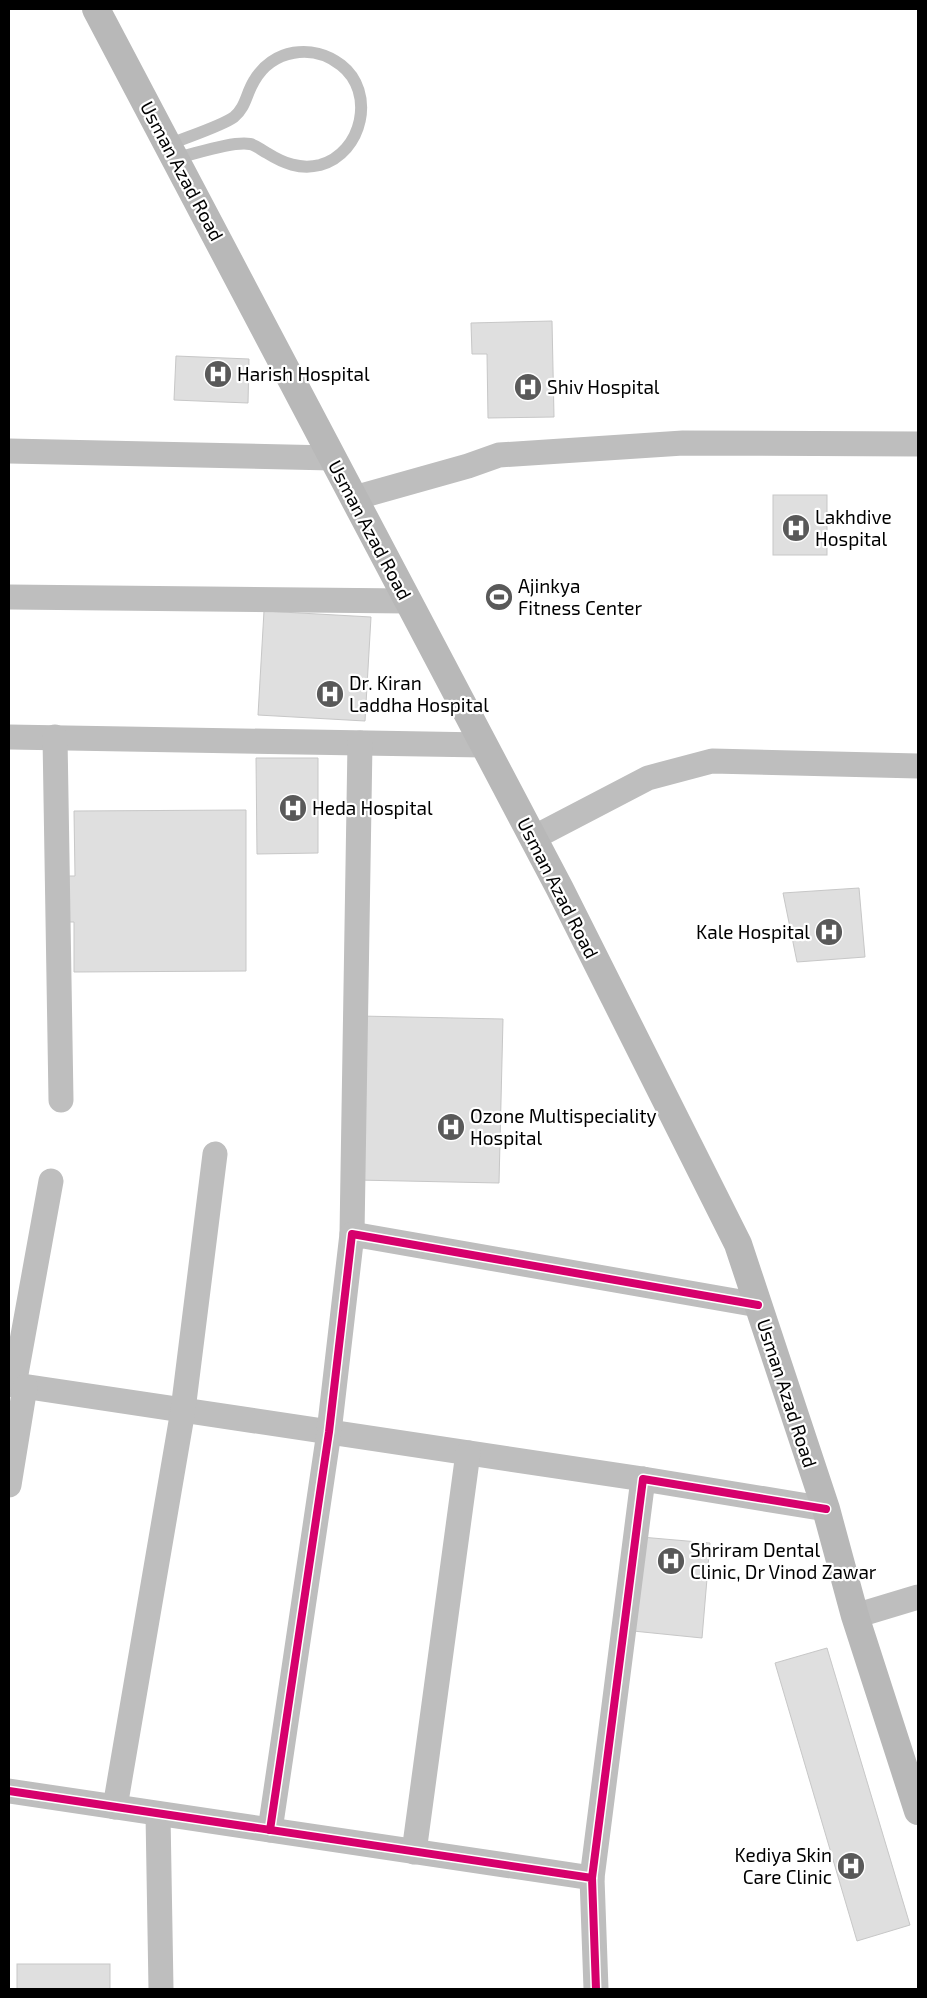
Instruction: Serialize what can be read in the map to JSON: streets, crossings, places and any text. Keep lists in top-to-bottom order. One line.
{"streets":{"main road":["Usman Azad Road"]},"places":{"hospital":["Harish Hospital","Shiv Hospital","Lakhdive Hospital","Dr. Kiran Laddha Hospital","Heda Hospital","Kale Hospital","Ozone Multispeciality Hospital","Shriram Dental Clinic, Dr Vinod Zawar","Kediya Skin Care Clinic"],"sports":["Ajinkya Fitness Center"]}}
